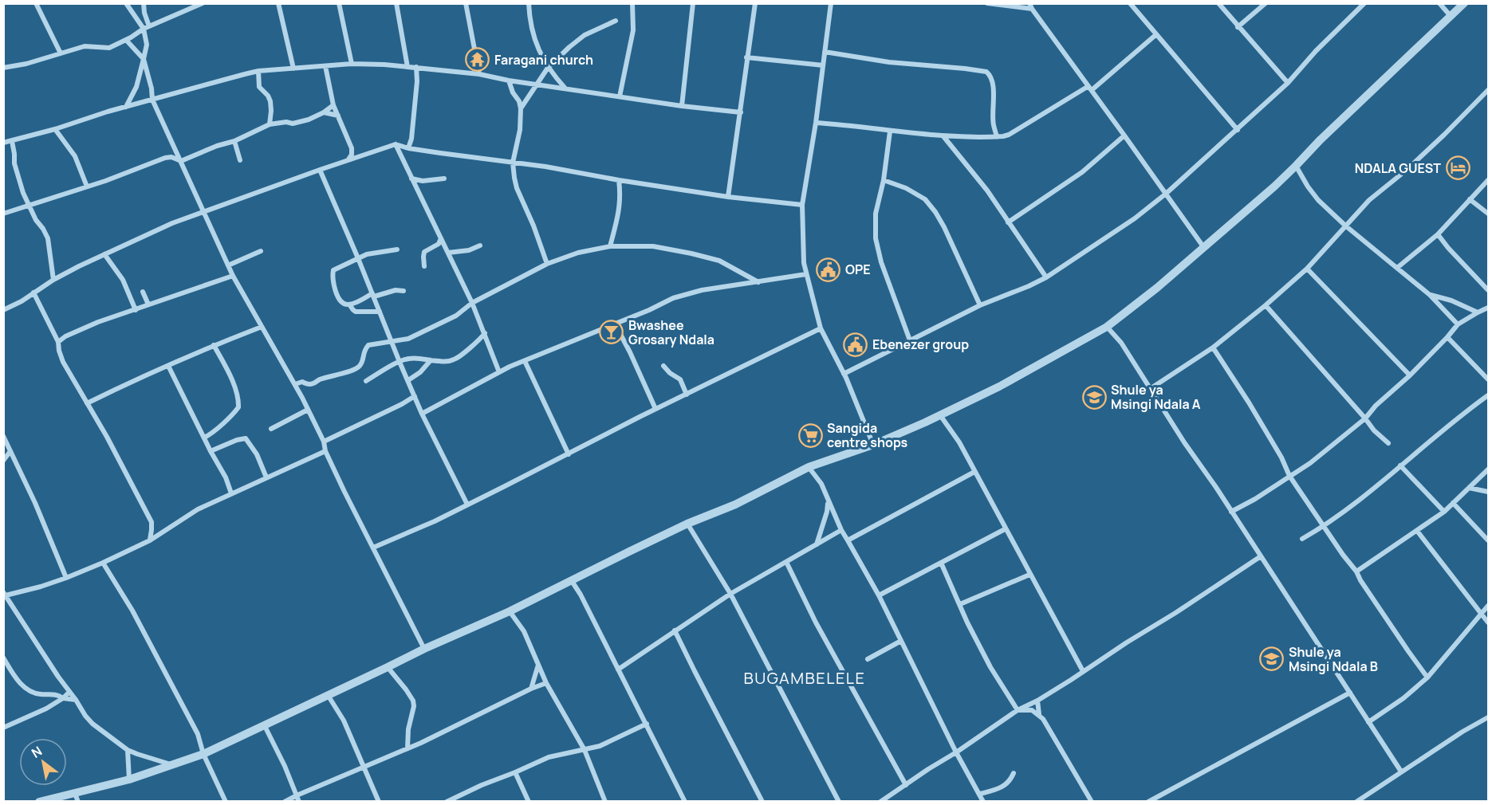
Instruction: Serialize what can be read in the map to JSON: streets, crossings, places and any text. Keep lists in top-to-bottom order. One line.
{"districts":["BUGAMBELELE"],"places":{"temple":["Faragani church"],"hotel":["NDALA GUEST"],"public building":["OPE","Ebenezer group"],"bar":["Bwashee Grosary Ndala"],"school or university":["Shule ya Msingi Ndala A","Shule ya Msingi Ndala B"],"supermarket":["Sangida centre shops"]},"north":"top left"}
